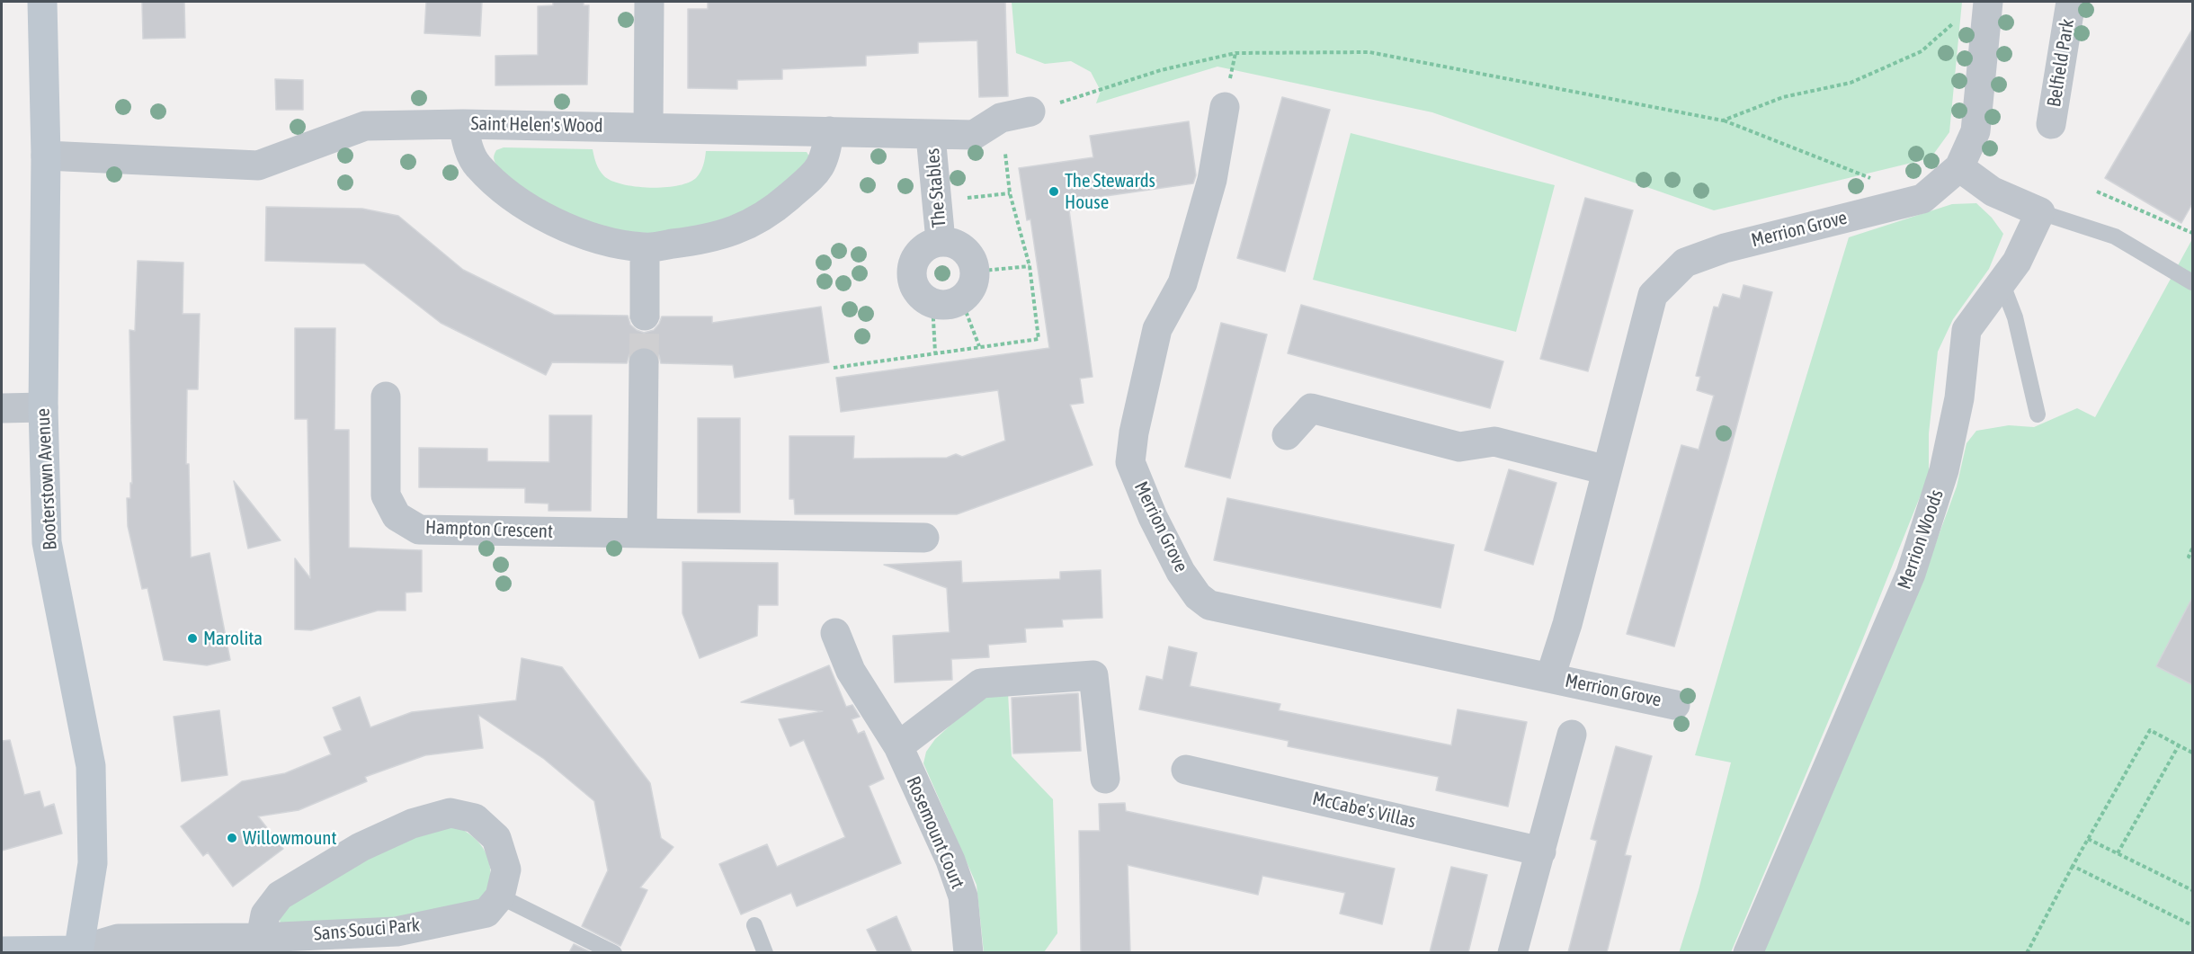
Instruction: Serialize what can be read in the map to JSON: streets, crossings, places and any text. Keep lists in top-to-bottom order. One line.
{"streets":{"street":["Belfield Park","Saint Helen's Wood","The Stables","Merrion Grove","Booterstown Avenue","Hampton Crescent","Merrion Woods","McCabe's Villas","Rosemount Court","Sans Souci Park"]},"crossings":[["Saint Helen's Wood","The Stables"],["Saint Helen's Wood","Booterstown Avenue"],["Booterstown Avenue","Sans Souci Park"]],"places":["The Stewards House","Marolita","Willowmount"]}
